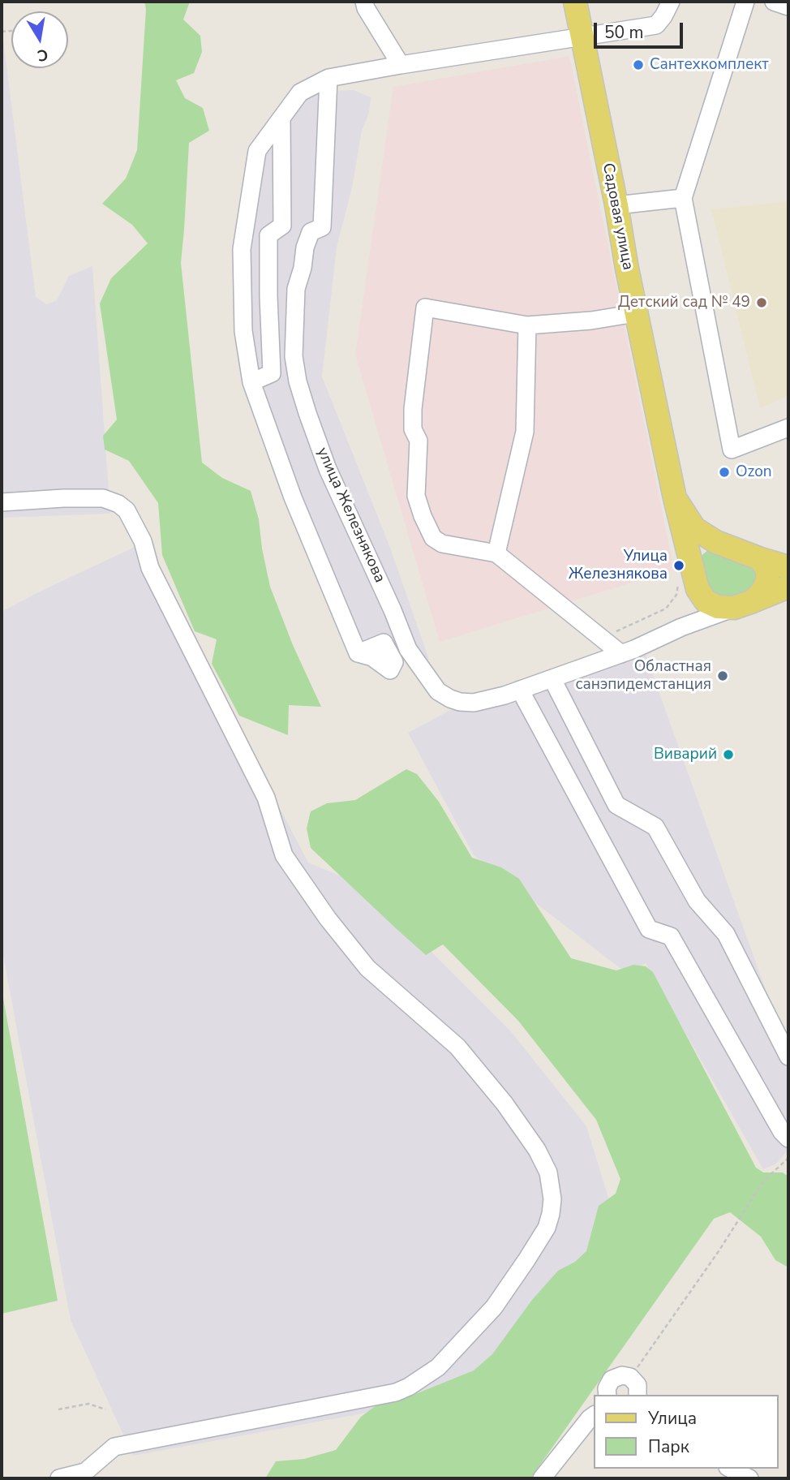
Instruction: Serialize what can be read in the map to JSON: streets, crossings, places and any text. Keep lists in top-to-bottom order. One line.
{"streets":{"main road":["Садовая улица","улица Железнякова"]},"crossings":[["Садовая улица","улица Железнякова"]],"places":["Сантехкомплект","Детский сад № 49","Ozon","Улица Железнякова","Областная санэпидемстанция","Виварий"],"legend":["Улица","Парк"],"scale_bar":"50 m","north":"bottom"}
